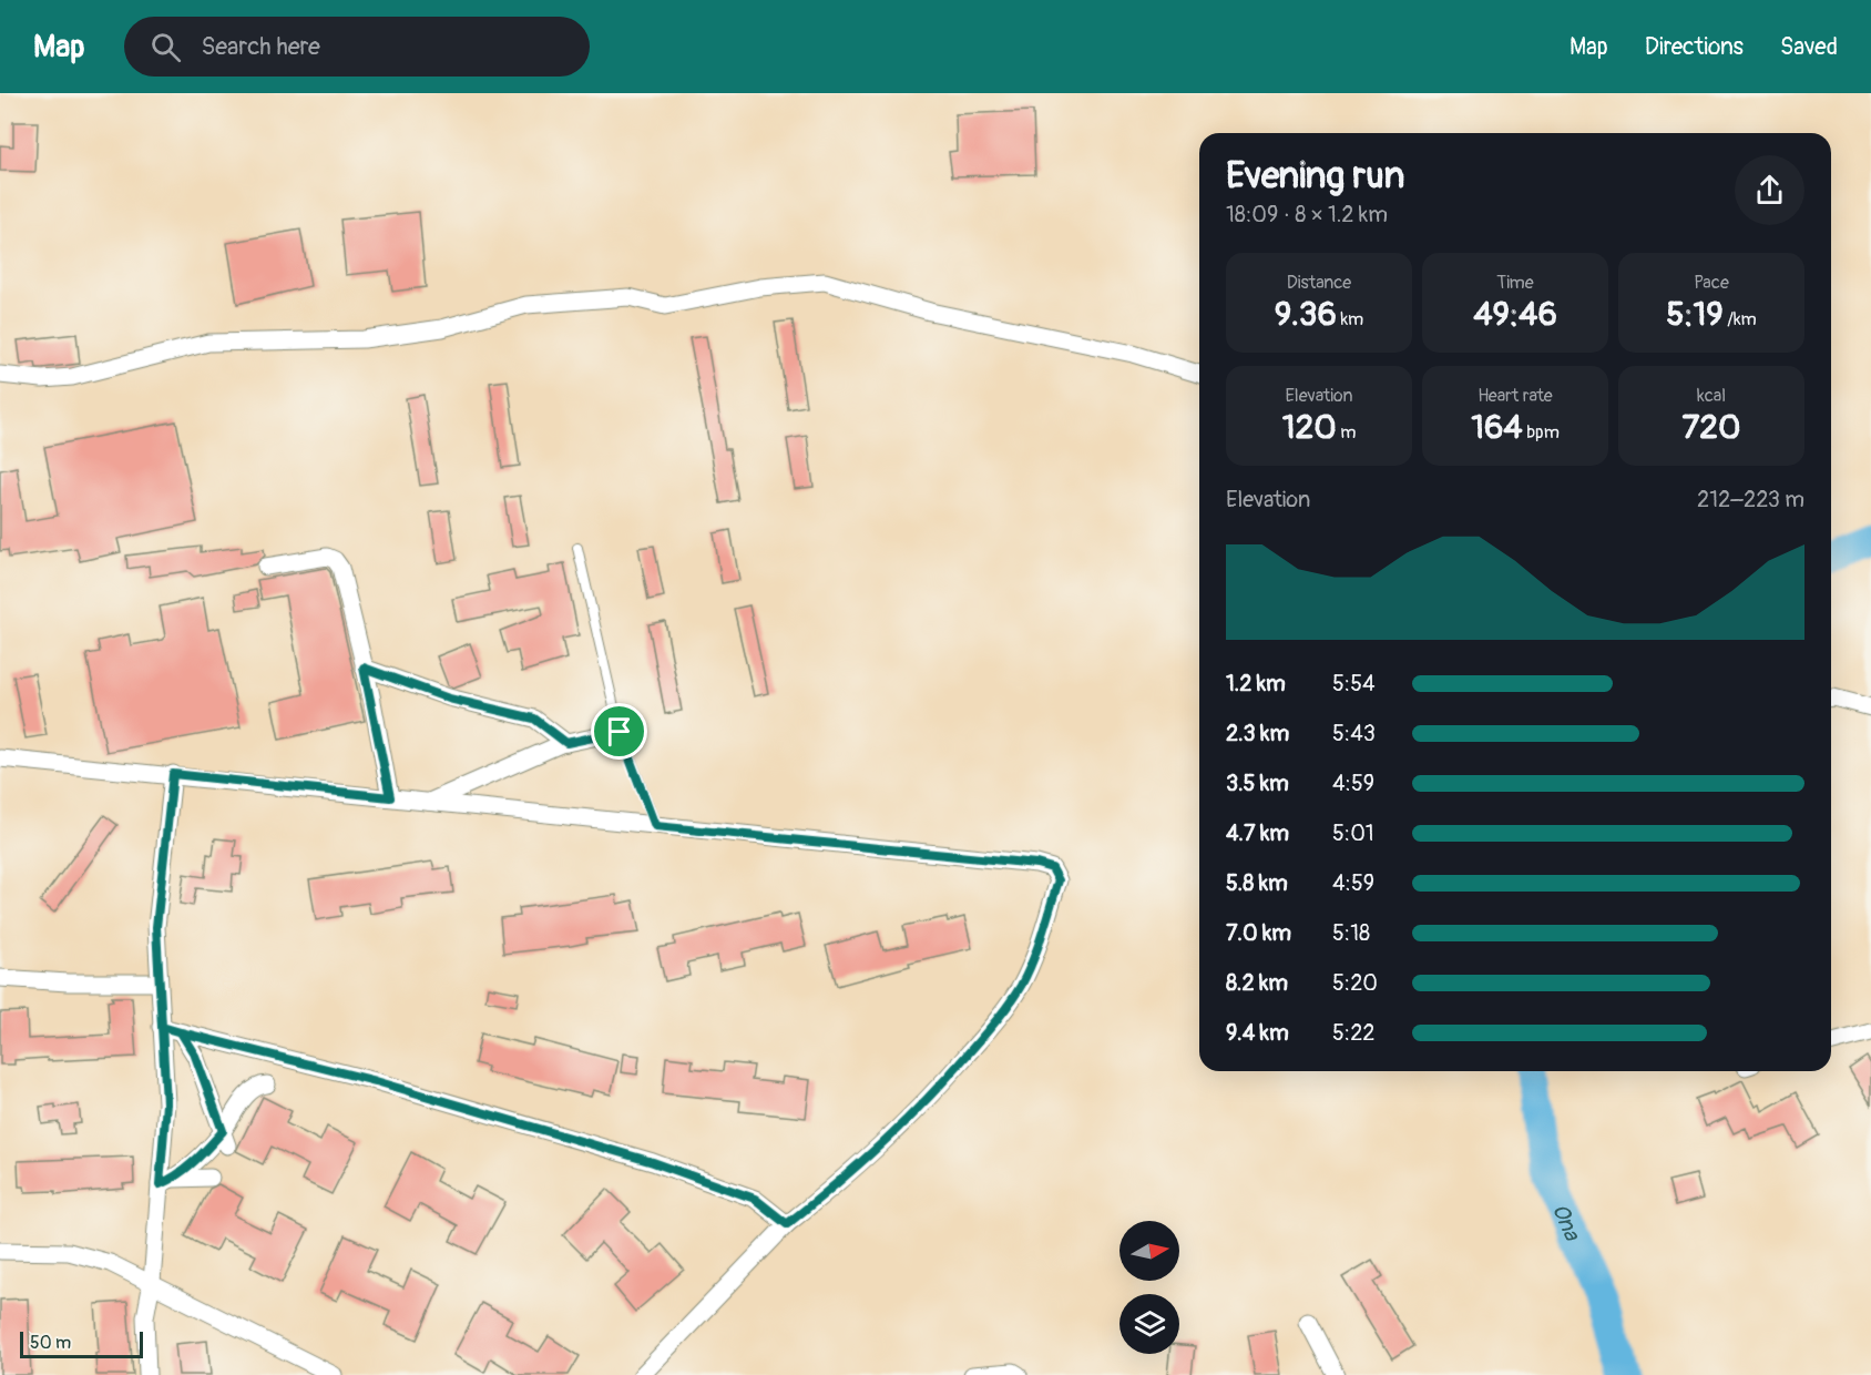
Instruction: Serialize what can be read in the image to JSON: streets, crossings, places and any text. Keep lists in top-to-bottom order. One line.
{"water":["Ona"],"scale_bar":"50 m","north":"right","page":{"header":"Map","search":"Search here","nav":["Map","Directions","Saved"],"heading":["Evening run","18:09 · 8 × 1.2 km"],"stats":[["Distance","9.36 km"],["Time","49:46"],["Pace","5:19 /km"],["Elevation","120 m"],["Heart rate","164 bpm"],["kcal","720"]],"chart":["Elevation","212–223 m"],"list":[{"name":"1.2 km","note":"5:54"},{"name":"2.3 km","note":"5:43"},{"name":"3.5 km","note":"4:59"},{"name":"4.7 km","note":"5:01"},{"name":"5.8 km","note":"4:59"},{"name":"7.0 km","note":"5:18"},{"name":"8.2 km","note":"5:20"},{"name":"9.4 km","note":"5:22"}],"scale":"50 m"}}
